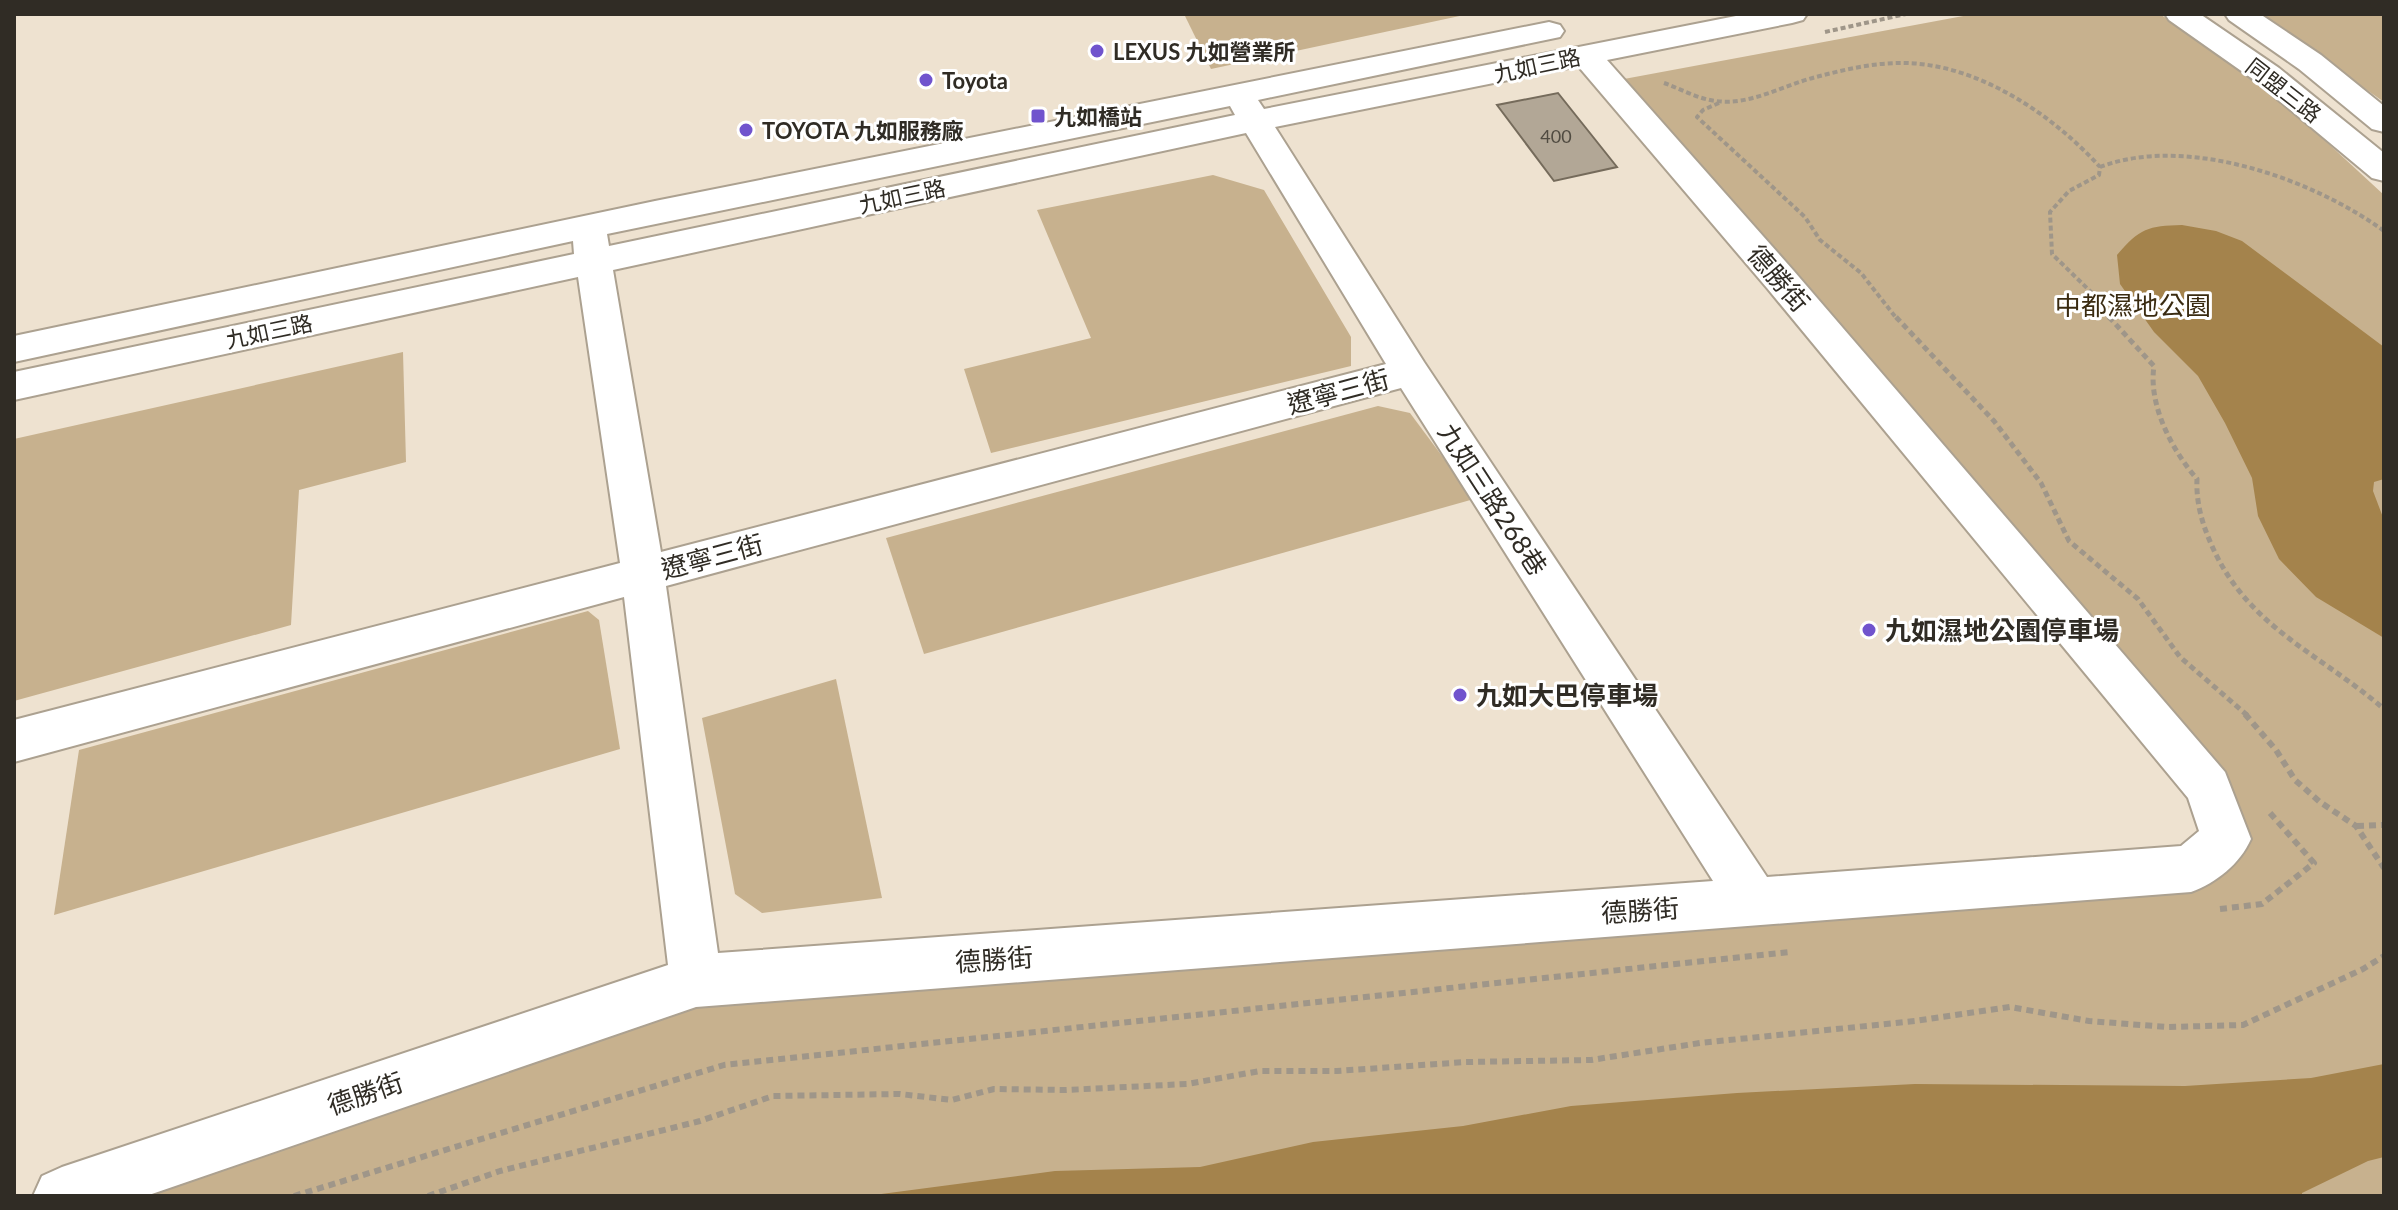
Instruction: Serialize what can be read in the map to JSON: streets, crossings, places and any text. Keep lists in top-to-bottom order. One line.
{"streets":{"street":["九如三路","同盟三路","德勝街","遼寧三街","九如三路268巷"]},"crossings":[["九如三路","德勝街"],["九如三路","九如三路268巷"],["德勝街","九如三路268巷"],["遼寧三街","九如三路268巷"]],"parks":["中都濕地公園"],"places":{"other":["LEXUS 九如營業所","Toyota","TOYOTA 九如服務廠","九如濕地公園停車場","九如大巴停車場"],"transit":["九如橋站"]},"house_numbers":["400"]}
